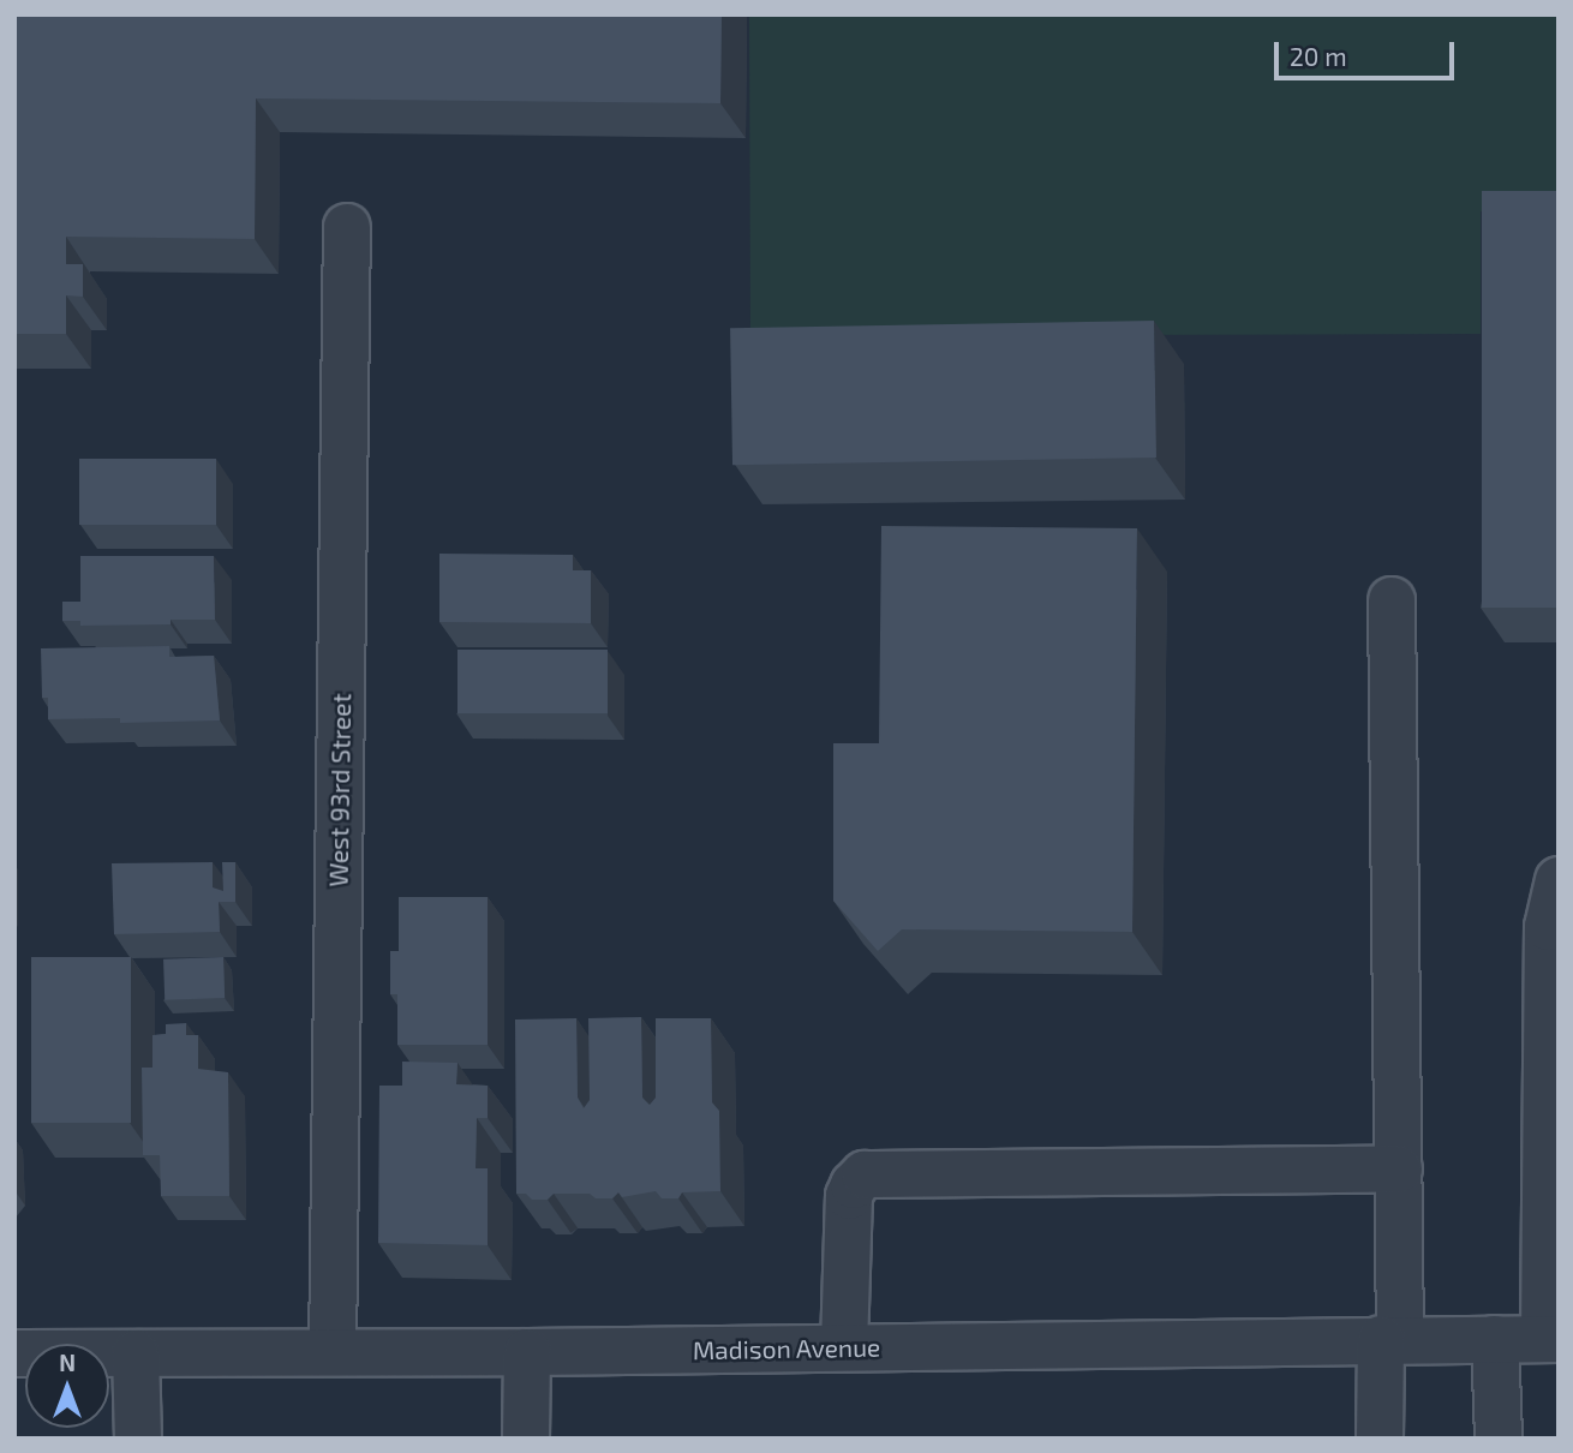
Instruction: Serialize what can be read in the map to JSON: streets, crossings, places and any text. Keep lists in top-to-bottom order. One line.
{"streets":{"street":["West 93rd Street","Madison Avenue"]},"crossings":[["West 93rd Street","Madison Avenue"]],"scale_bar":"20 m","north":"top"}
